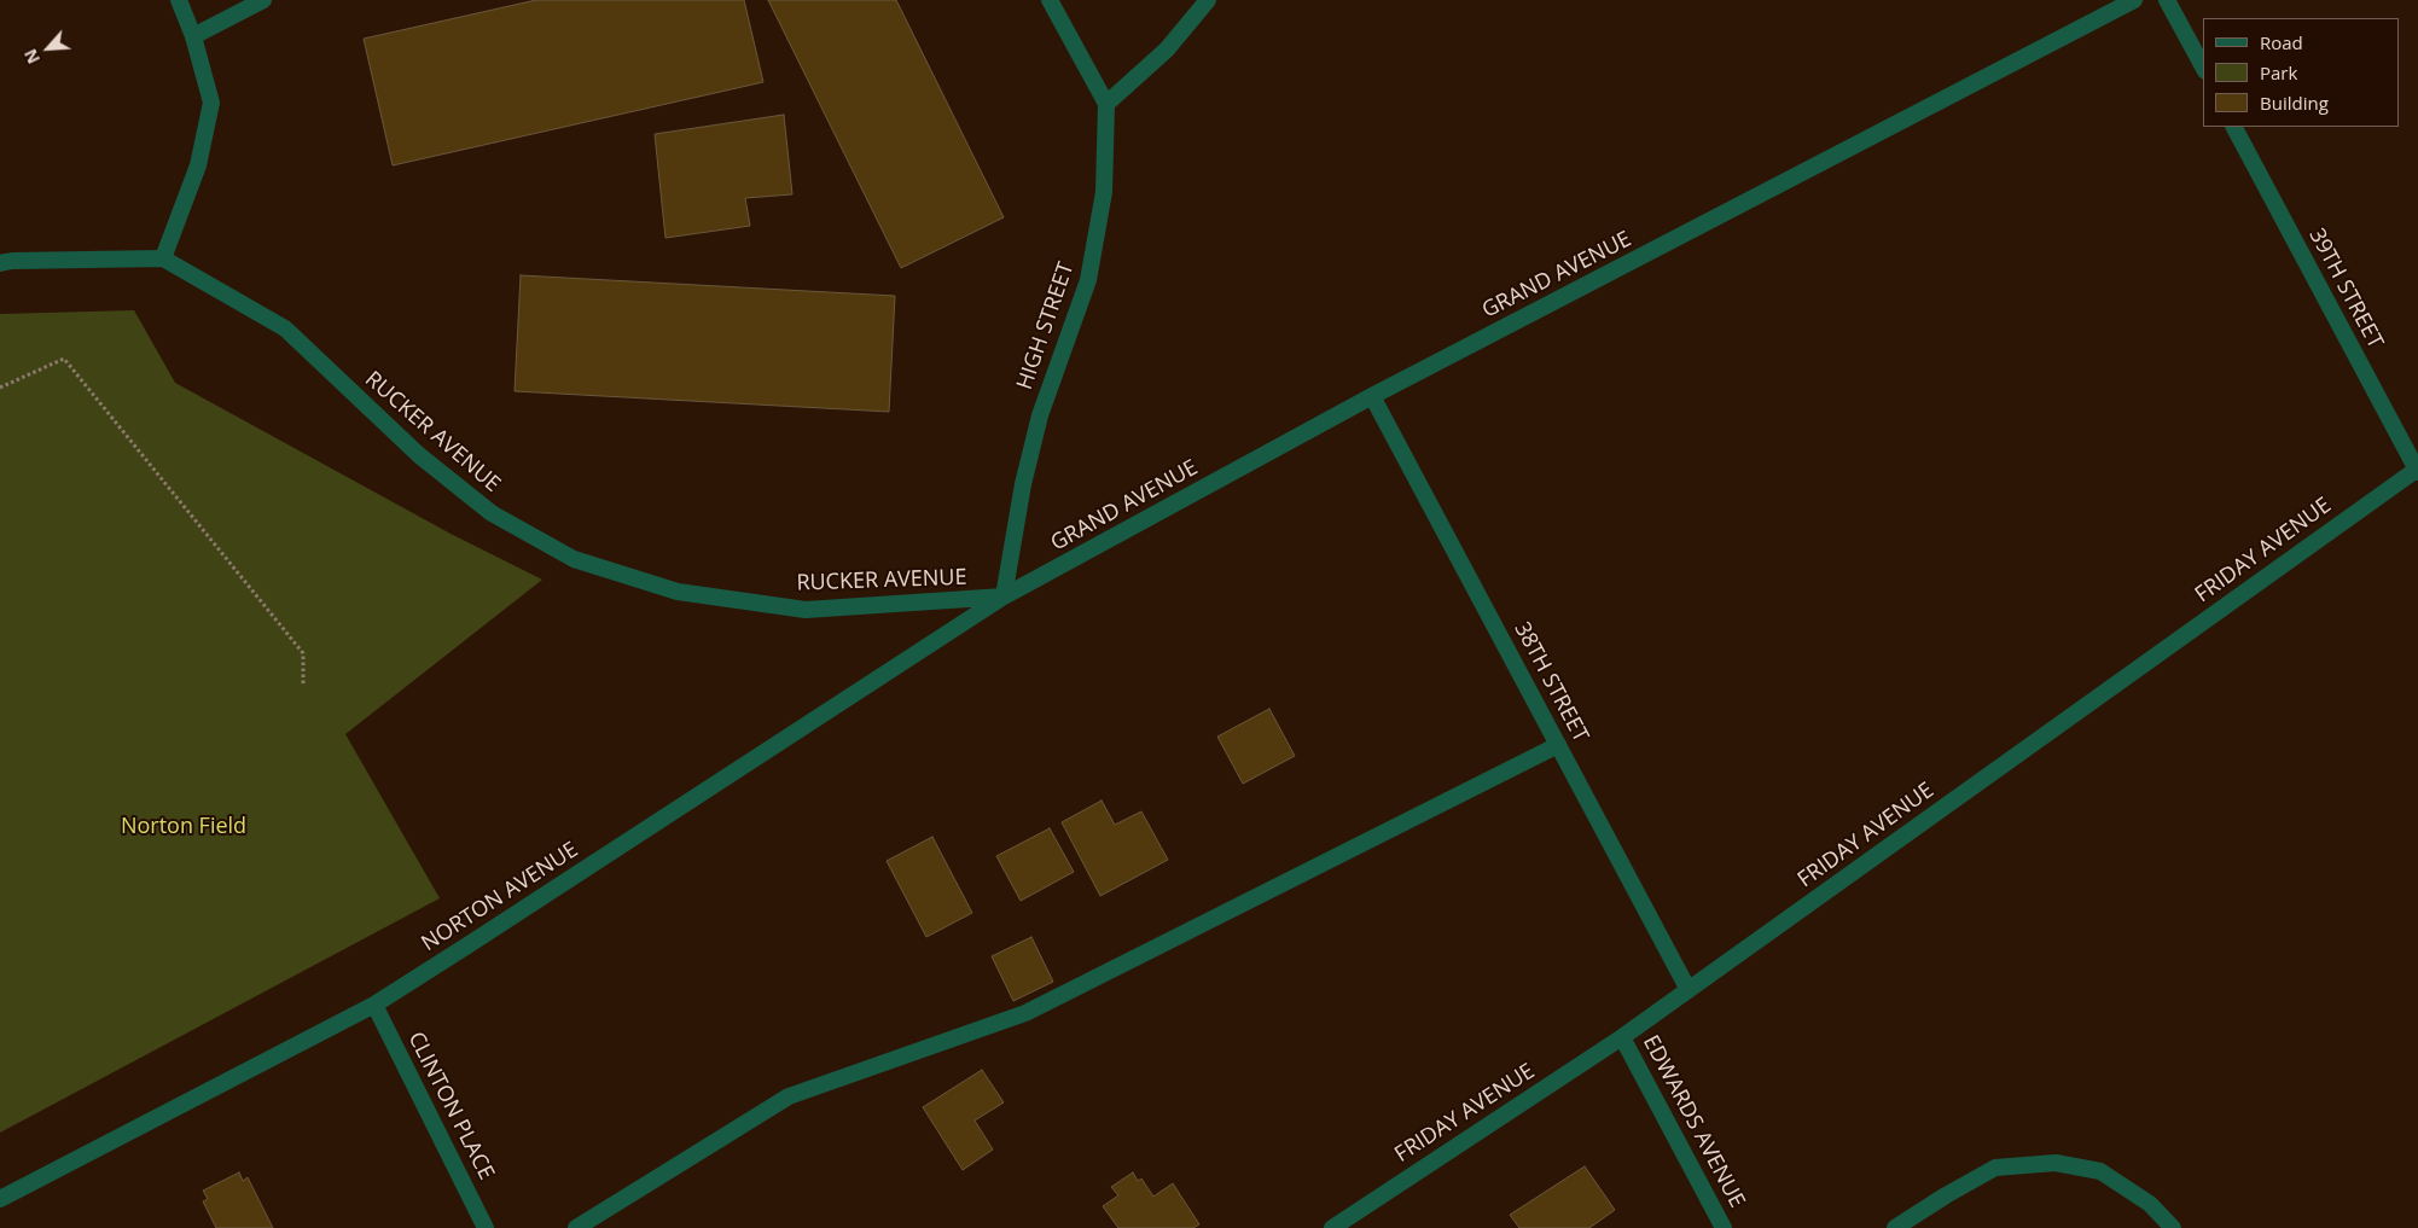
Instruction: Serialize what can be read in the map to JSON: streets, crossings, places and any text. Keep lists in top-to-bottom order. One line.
{"streets":{"street":["GRAND AVENUE","39TH STREET","HIGH STREET","RUCKER AVENUE","FRIDAY AVENUE","38TH STREET","NORTON AVENUE","CLINTON PLACE","EDWARDS AVENUE"]},"crossings":[["GRAND AVENUE","HIGH STREET"],["GRAND AVENUE","RUCKER AVENUE"],["GRAND AVENUE","38TH STREET"],["GRAND AVENUE","NORTON AVENUE"],["39TH STREET","FRIDAY AVENUE"],["HIGH STREET","RUCKER AVENUE"],["HIGH STREET","NORTON AVENUE"],["RUCKER AVENUE","NORTON AVENUE"],["FRIDAY AVENUE","38TH STREET"],["FRIDAY AVENUE","EDWARDS AVENUE"],["NORTON AVENUE","CLINTON PLACE"]],"parks":["Norton Field"],"legend":["Road","Park","Building"],"north":"bottom left"}
